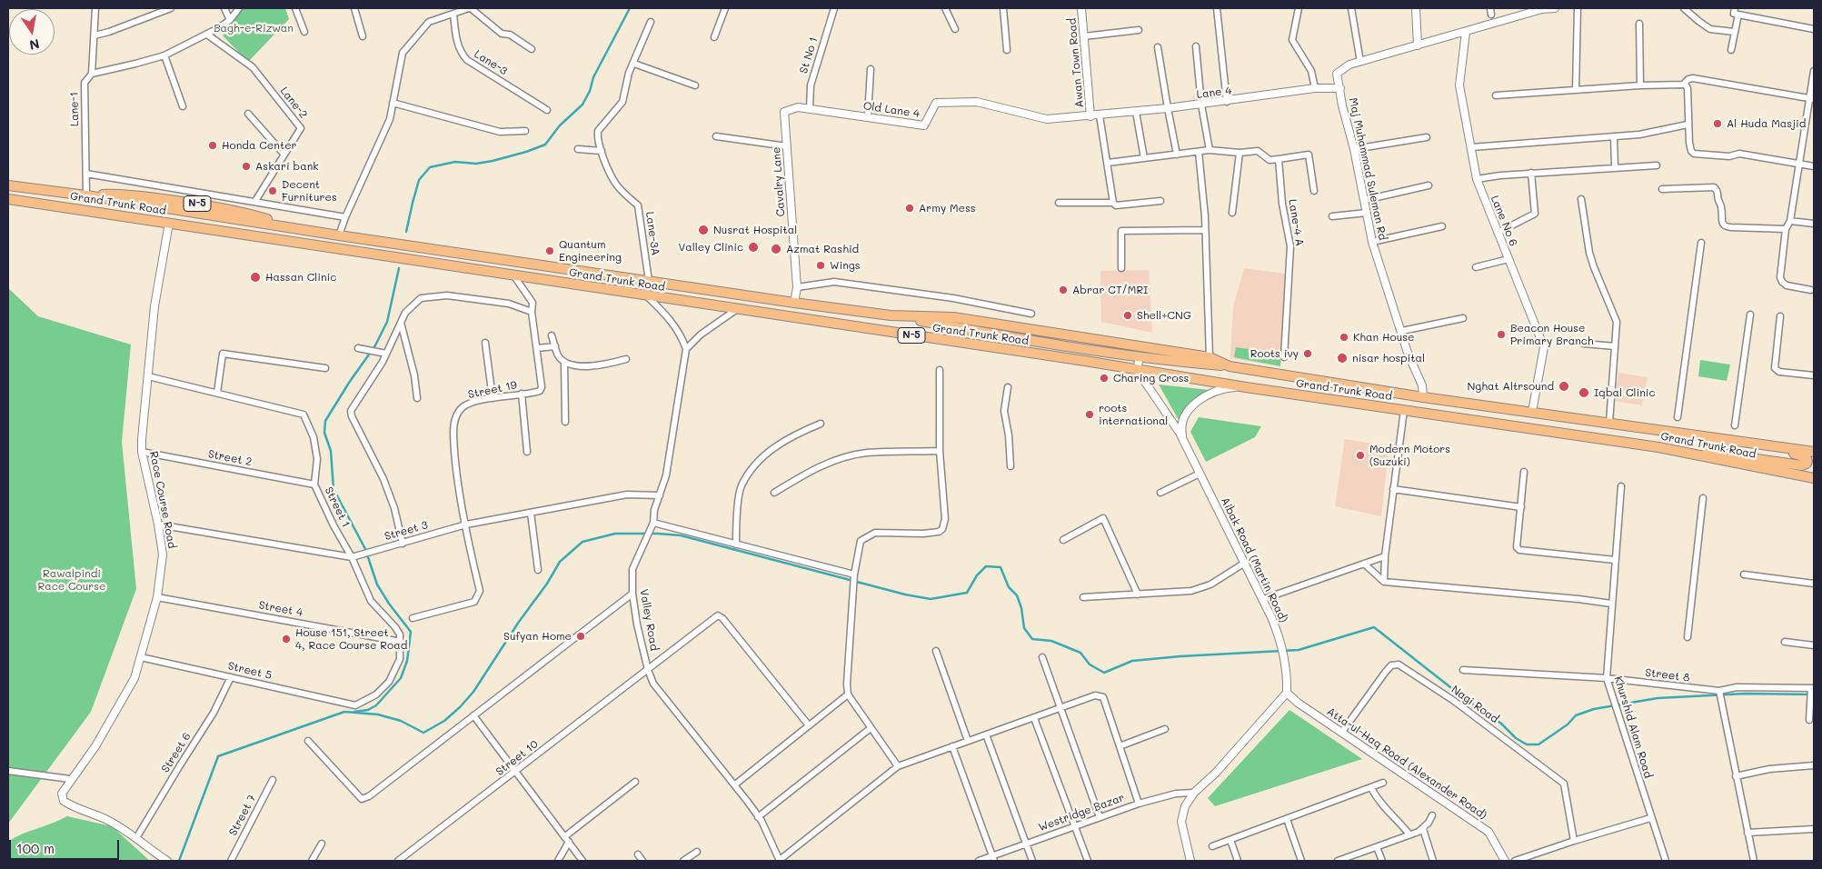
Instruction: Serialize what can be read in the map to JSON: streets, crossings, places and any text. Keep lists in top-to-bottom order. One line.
{"streets":{"highway":["Grand Trunk Road","N-5"],"street":["St No 1","Lane-3","Awan Town Road","Lane 4","Lane-2","Lane-1","Old Lane 4","Maj Muhammad Suleman Rd","Cavalry Lane","Lane No 6","Lane-4 A","Lane-3A","Street 19","Street 2","Race Course Road","Street 1","Street 3","Aibak Road (Martin Road)","Street 4","Valley Road","Street 5","Street 8","Nagi Road","Khurshid Alam Road","Street 6","Street 10","Atta-ul-Haq Road (Alexander Road)","Westridge Bazar","Street 7"]},"crossings":[["St No 1","Old Lane 4"],["St No 1","Cavalry Lane"],["Awan Town Road","Lane 4"],["Awan Town Road","Old Lane 4"],["Lane 4","Old Lane 4"],["Lane 4","Maj Muhammad Suleman Rd"],["Lane-1","Grand Trunk Road"],["Old Lane 4","Cavalry Lane"],["Maj Muhammad Suleman Rd","Grand Trunk Road"],["Maj Muhammad Suleman Rd","Lane No 6"],["Cavalry Lane","Grand Trunk Road"],["Grand Trunk Road","Lane No 6"],["Grand Trunk Road","Lane-3A"],["Grand Trunk Road","Street 19"],["Grand Trunk Road","Race Course Road"],["Grand Trunk Road","Aibak Road (Martin Road)"],["Street 19","Street 3"],["Street 2","Race Course Road"],["Street 2","Street 1"],["Race Course Road","Street 1"],["Race Course Road","Street 3"],["Race Course Road","Street 4"],["Race Course Road","Street 5"],["Race Course Road","Street 6"],["Street 1","Street 3"],["Street 1","Street 4"],["Street 1","Street 5"],["Street 3","Valley Road"],["Aibak Road (Martin Road)","Atta-ul-Haq Road (Alexander Road)"],["Street 4","Street 5"],["Valley Road","Street 10"],["Street 5","Street 6"],["Street 8","Khurshid Alam Road"],["Nagi Road","Atta-ul-Haq Road (Alexander Road)"]],"parks":["Bagh-e-Rizwan","Rawalpindi Race Course"],"places":["Al Huda Masjid","Honda Center","Askari bank","Decent Furnitures","Army Mess","Nusrat Hospital","Valley Clinic","Azmat Rashid","Quantum Engineering","Wings","Hassan Clinic","Abrar CT/MRI","Shell+CNG","Beacon House Primary Branch","Khan House","Roots ivy","nisar hospital","Charing Cross","Nghat Altrsound","Iqbal Clinic","roots international","Modern Motors (Suzuki)","Sufyan Home","House 151, Street 4, Race Course Road"],"scale_bar":"100 m","north":"bottom"}
